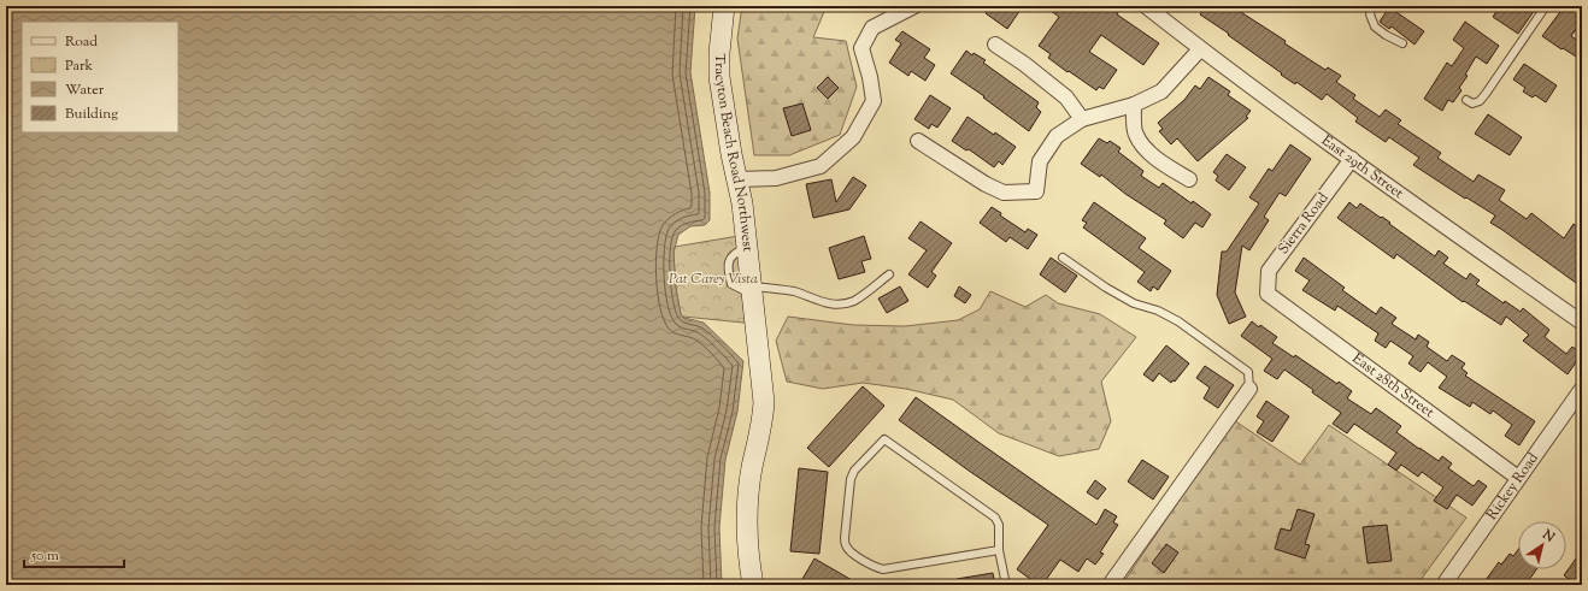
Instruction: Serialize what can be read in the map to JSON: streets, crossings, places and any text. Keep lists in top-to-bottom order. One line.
{"streets":{"main road":["Tracyton Beach Road Northwest"],"street":["East 29th Street","Sierra Road","East 28th Street","Rickey Road"]},"crossings":[["East 29th Street","Sierra Road"],["Sierra Road","East 28th Street"],["East 28th Street","Rickey Road"]],"parks":["Pat Carey Vista"],"legend":["Road","Park","Water","Building"],"scale_bar":"50 m","north":"top right"}
